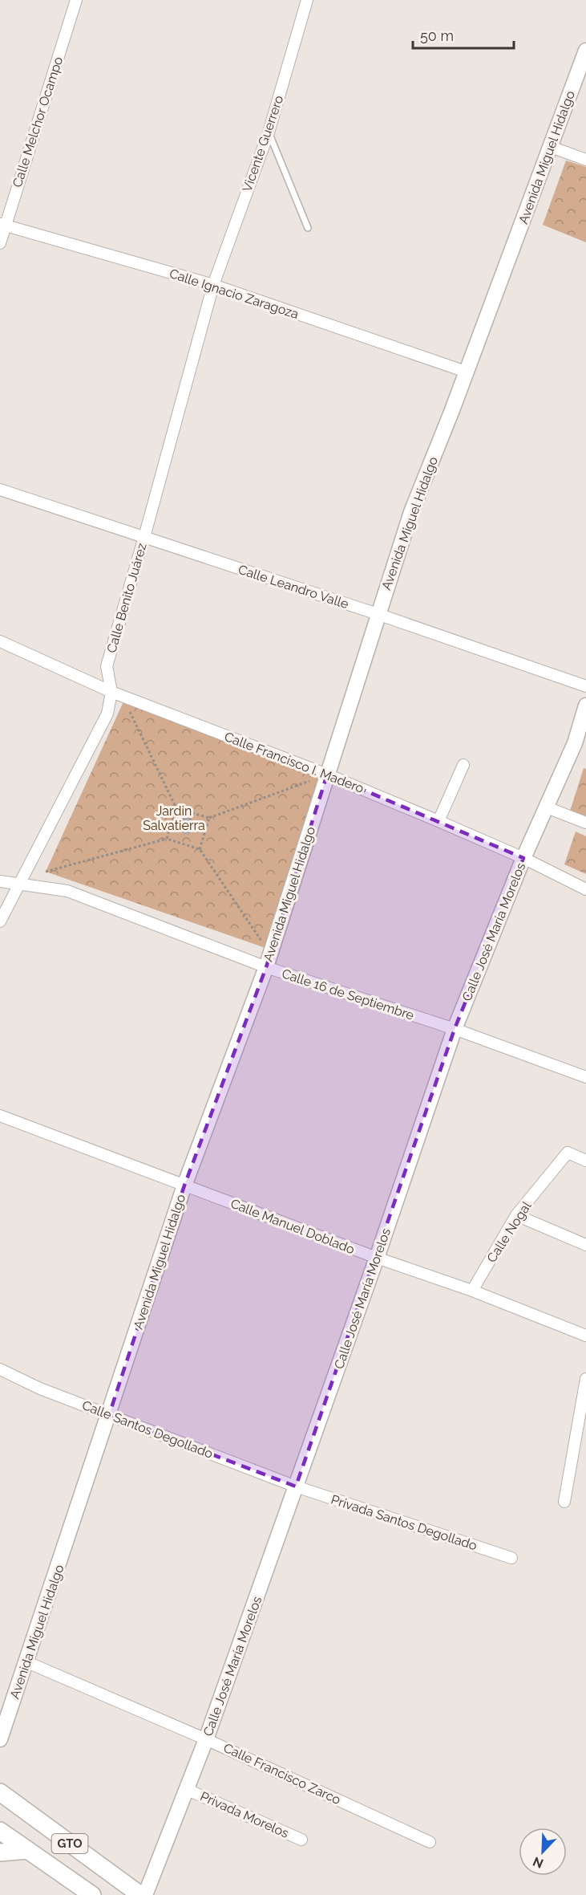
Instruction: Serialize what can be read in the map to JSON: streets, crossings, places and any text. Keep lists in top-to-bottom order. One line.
{"streets":{"main road":["GTO"],"street":["Calle Melchor Ocampo","Vicente Guerrero","Avenida Miguel Hidalgo","Calle Ignacio Zaragoza","Calle Leandro Valle","Calle Benito Juárez","Calle Francisco I. Madero","Calle José María Morelos","Calle 16 de Septiembre","Calle Manuel Doblado","Calle Nogal","Calle Santos Degollado","Privada Santos Degollado","Calle Francisco Zarco","Privada Morelos"]},"crossings":[["Calle Melchor Ocampo","Calle Ignacio Zaragoza"],["Vicente Guerrero","Calle Ignacio Zaragoza"],["Vicente Guerrero","Calle Benito Juárez"],["Avenida Miguel Hidalgo","Calle Ignacio Zaragoza"],["Avenida Miguel Hidalgo","Calle Leandro Valle"],["Avenida Miguel Hidalgo","Calle Francisco I. Madero"],["Avenida Miguel Hidalgo","Calle 16 de Septiembre"],["Avenida Miguel Hidalgo","Calle Manuel Doblado"],["Avenida Miguel Hidalgo","Calle Santos Degollado"],["Avenida Miguel Hidalgo","Calle Francisco Zarco"],["Calle Ignacio Zaragoza","Calle Benito Juárez"],["Calle Leandro Valle","Calle Benito Juárez"],["Calle Benito Juárez","Calle Francisco I. Madero"],["Calle Benito Juárez","Calle 16 de Septiembre"],["Calle Francisco I. Madero","Calle José María Morelos"],["Calle José María Morelos","Calle 16 de Septiembre"],["Calle José María Morelos","Calle Manuel Doblado"],["Calle José María Morelos","Calle Santos Degollado"],["Calle José María Morelos","Privada Santos Degollado"],["Calle José María Morelos","Calle Francisco Zarco"],["Calle José María Morelos","Privada Morelos"],["Calle José María Morelos","GTO"],["Calle Manuel Doblado","Calle Nogal"],["Calle Santos Degollado","Privada Santos Degollado"]],"parks":["Jardin Salvatierra"],"scale_bar":"50 m","north":"bottom left"}
